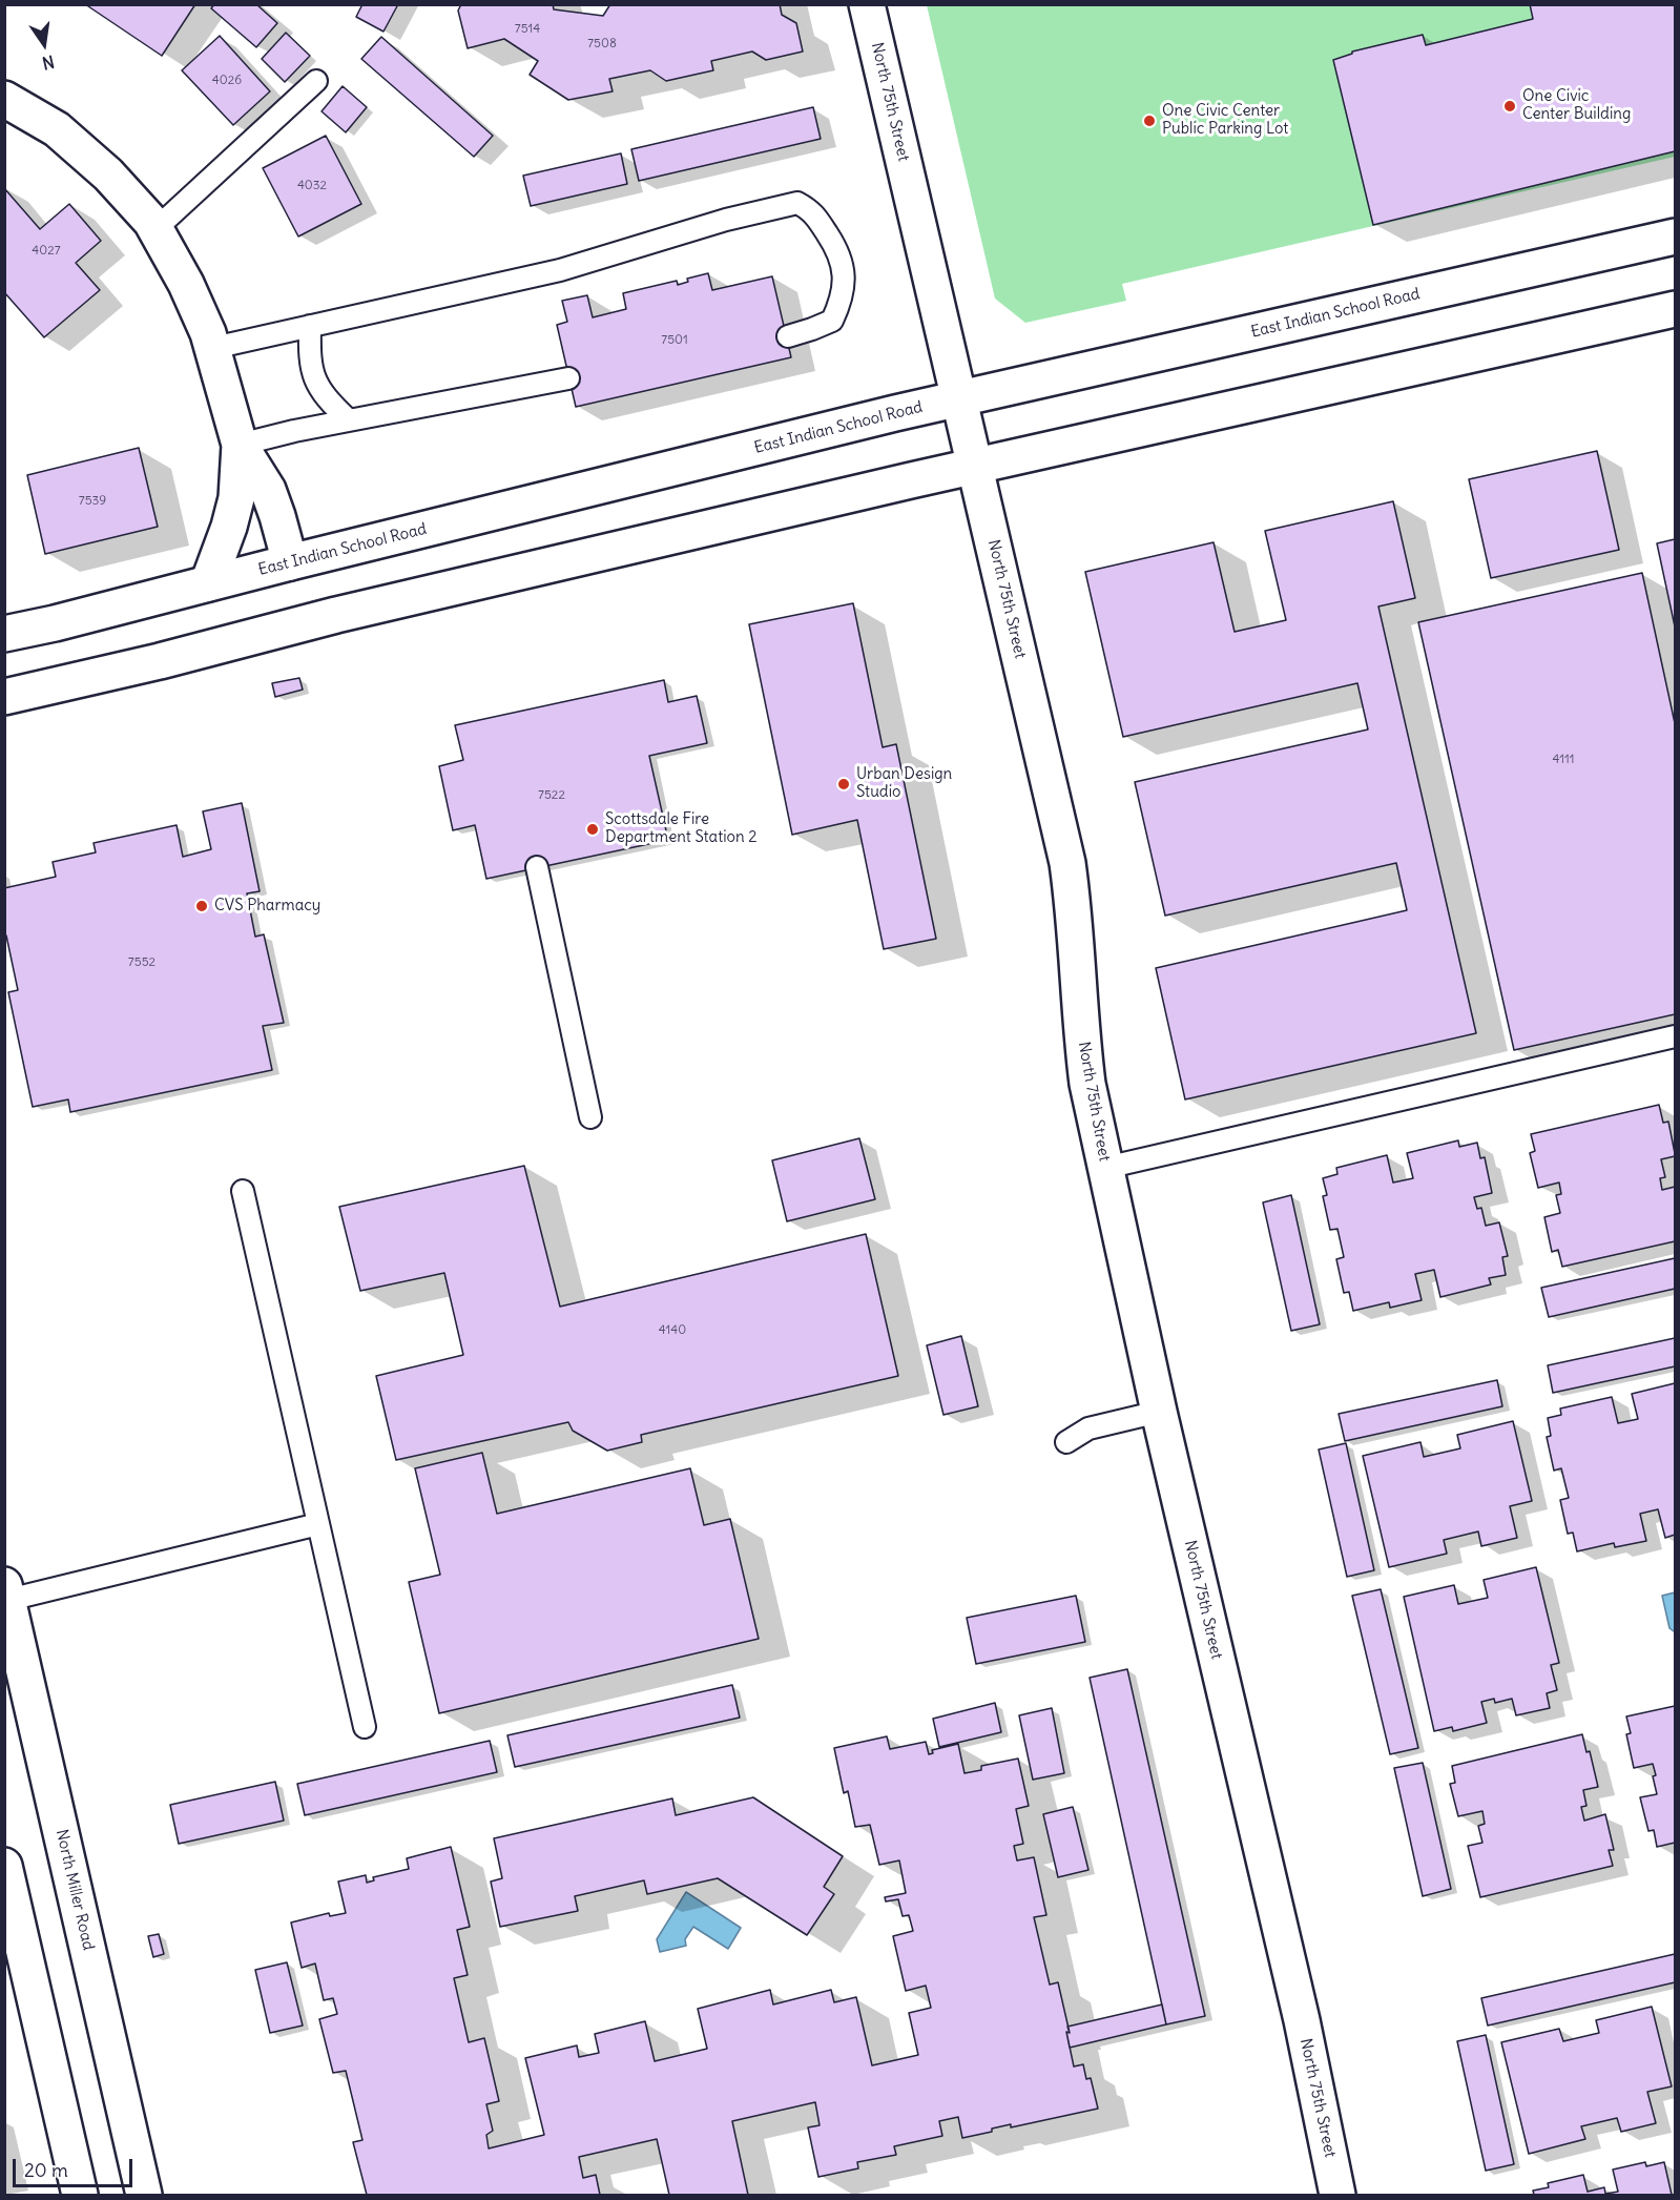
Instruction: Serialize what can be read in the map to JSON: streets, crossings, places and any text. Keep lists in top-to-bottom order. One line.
{"streets":{"street":["North 75th Street","East Indian School Road","North Miller Road"]},"crossings":[["North 75th Street","East Indian School Road"]],"places":["One Civic Center Building","One Civic Center Public Parking Lot","Urban Design Studio","Scottsdale Fire Department Station 2","CVS Pharmacy"],"house_numbers":["7514","7508","4026","4032","4027","7501","7539","4111","7522","7552","4140"],"scale_bar":"20 m","north":"bottom"}
